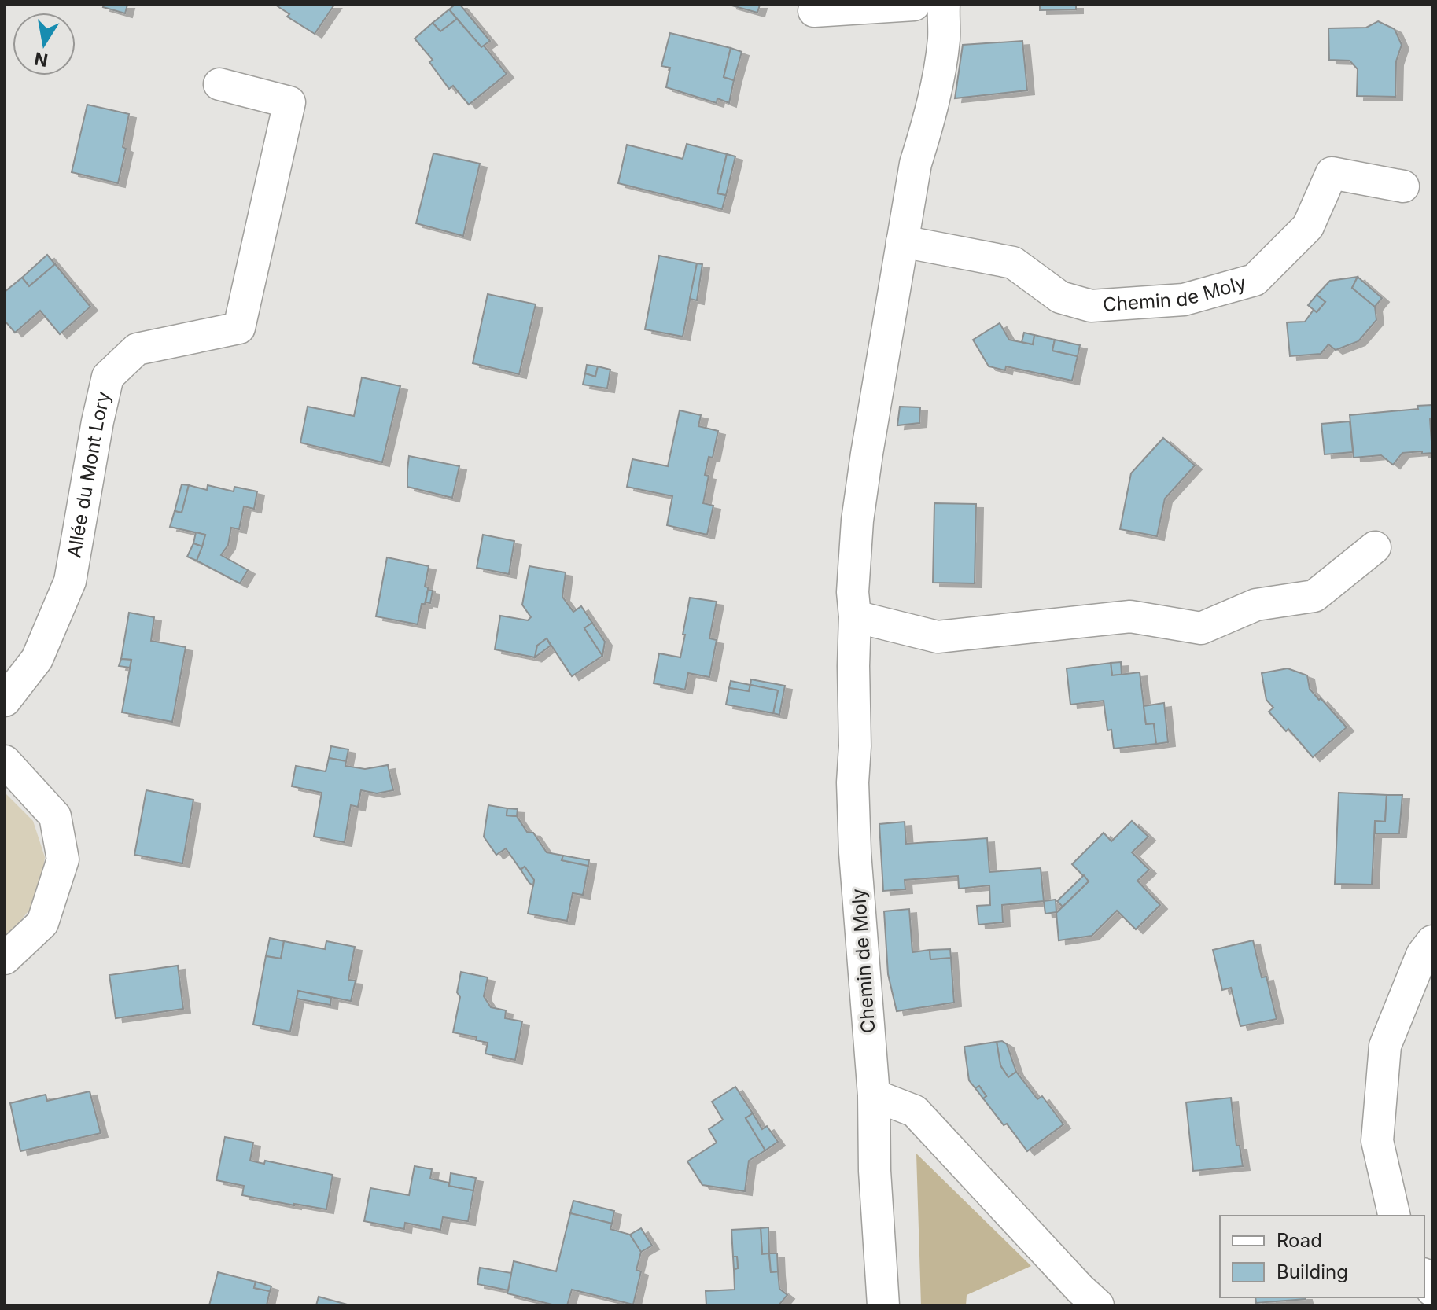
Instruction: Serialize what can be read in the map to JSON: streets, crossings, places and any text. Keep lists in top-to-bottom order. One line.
{"streets":{"street":["Chemin de Moly","Allée du Mont Lory"]},"legend":["Road","Building"],"north":"bottom"}
